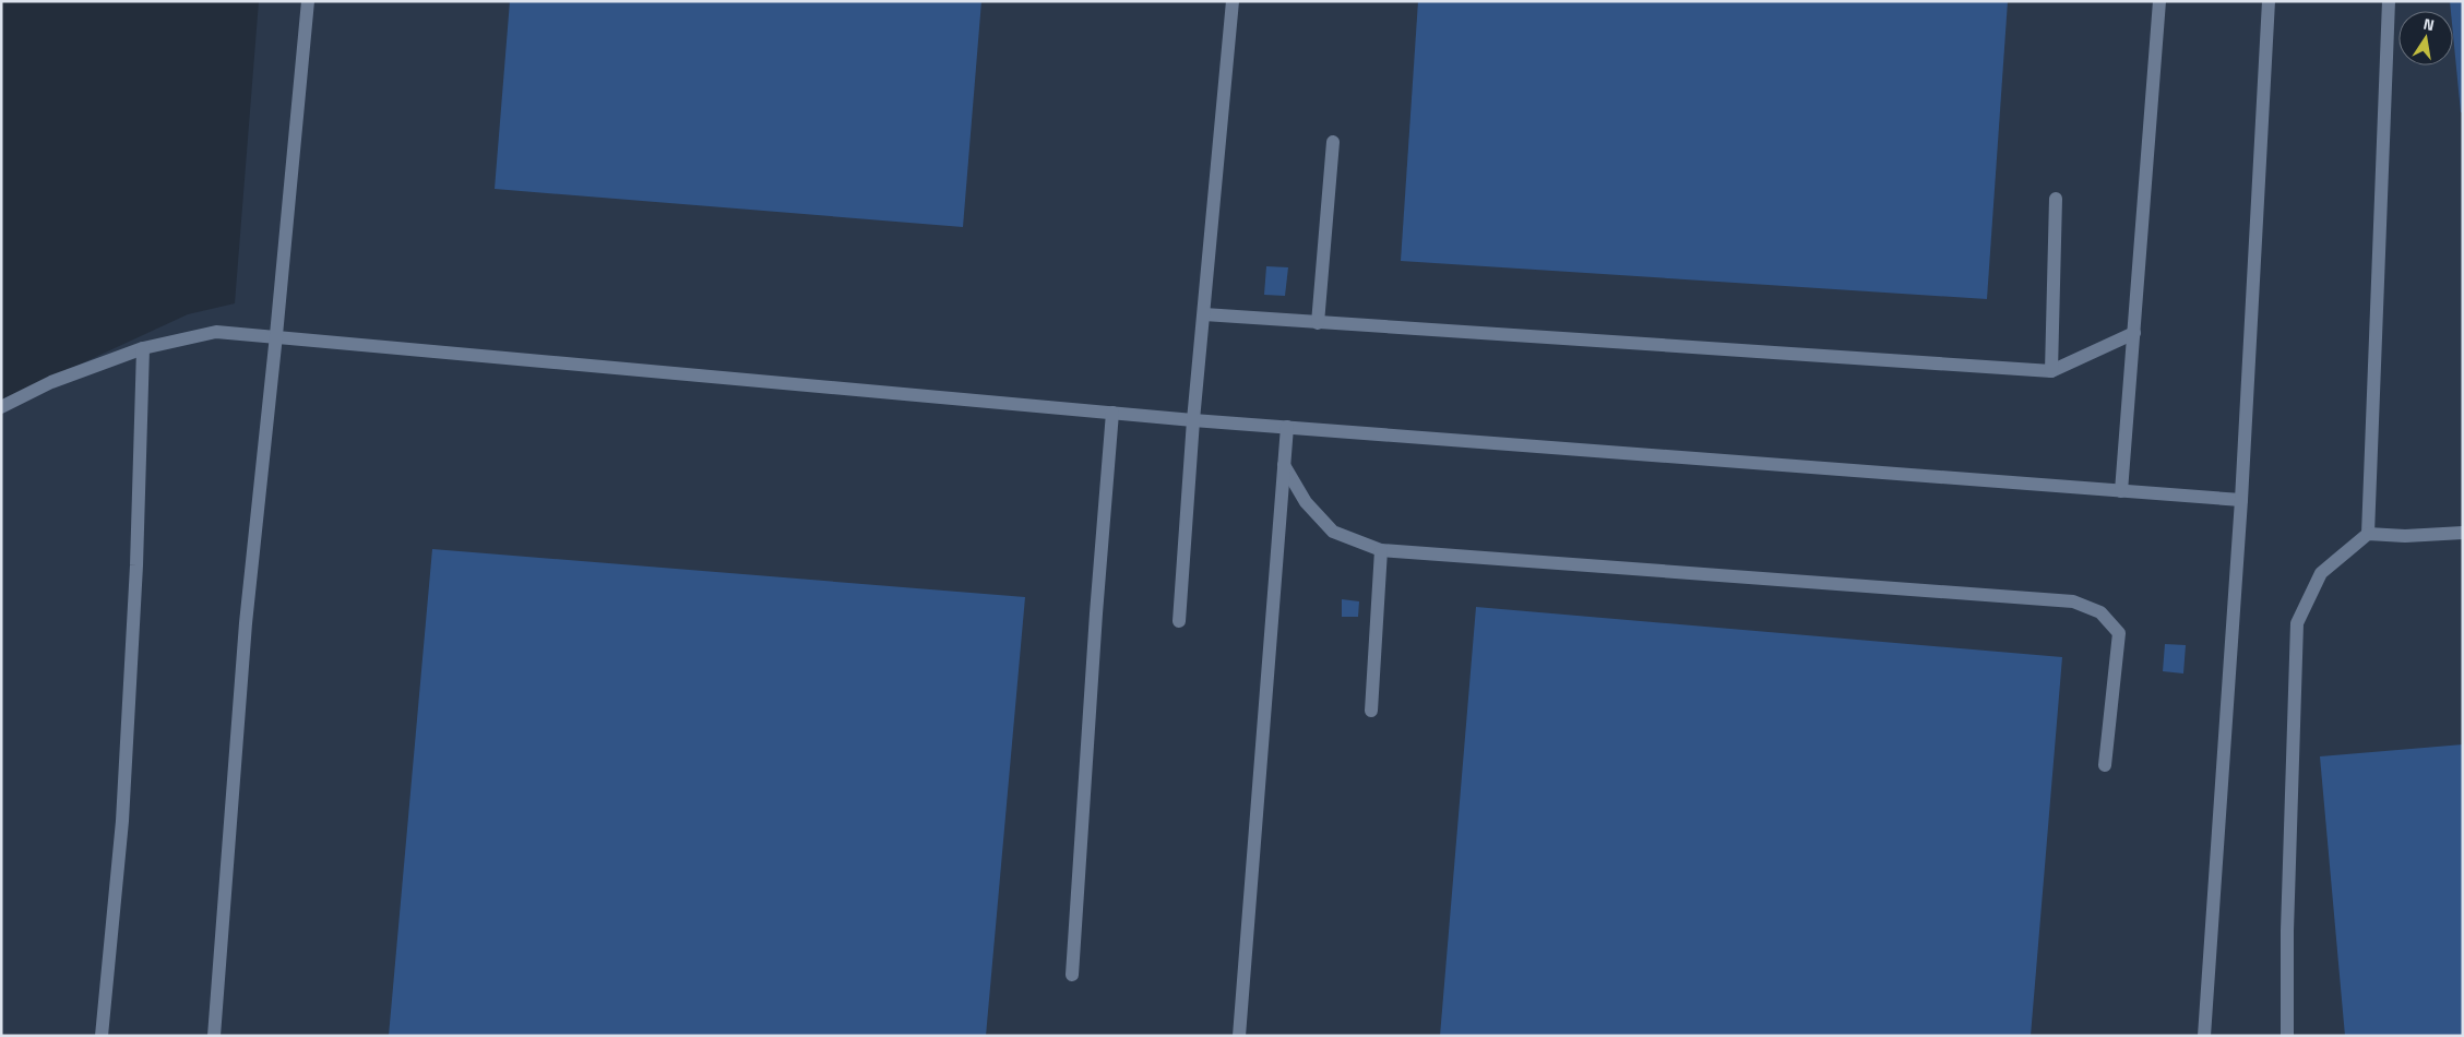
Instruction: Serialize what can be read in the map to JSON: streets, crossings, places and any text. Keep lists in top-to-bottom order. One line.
{"north":"top"}
